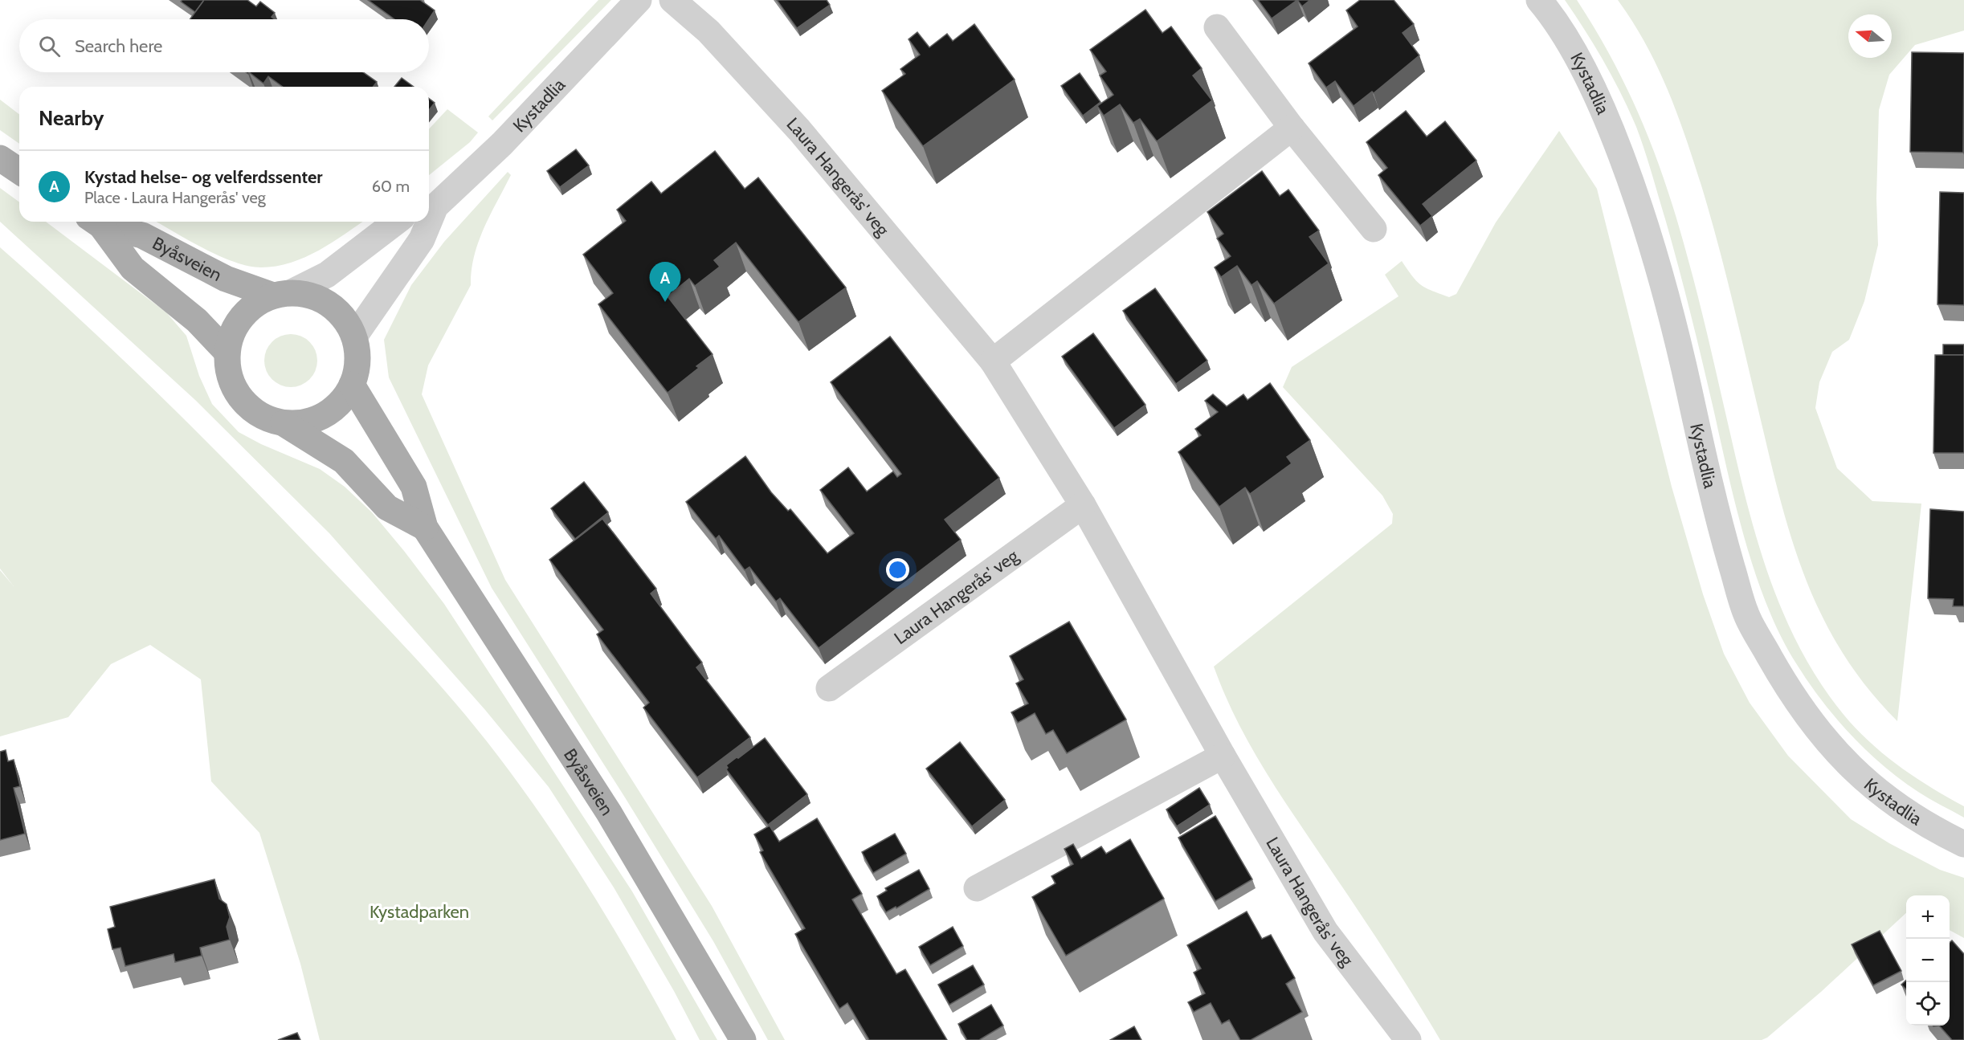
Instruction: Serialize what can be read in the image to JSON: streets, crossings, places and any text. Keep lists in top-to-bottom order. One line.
{"streets":{"main road":["Byåsveien"],"street":["Kystadlia","Laura Hangerås' veg"]},"crossings":[["Kystadlia","Byåsveien"]],"parks":["Kystadparken"],"north":"left","page":{"search":"Search here","heading":"Nearby","list":[{"mark":"A","name":"Kystad helse- og velferdssenter","note":"Place · Laura Hangerås' veg","value":"60 m"}],"pins":"A","map_buttons":["+","−"]}}
